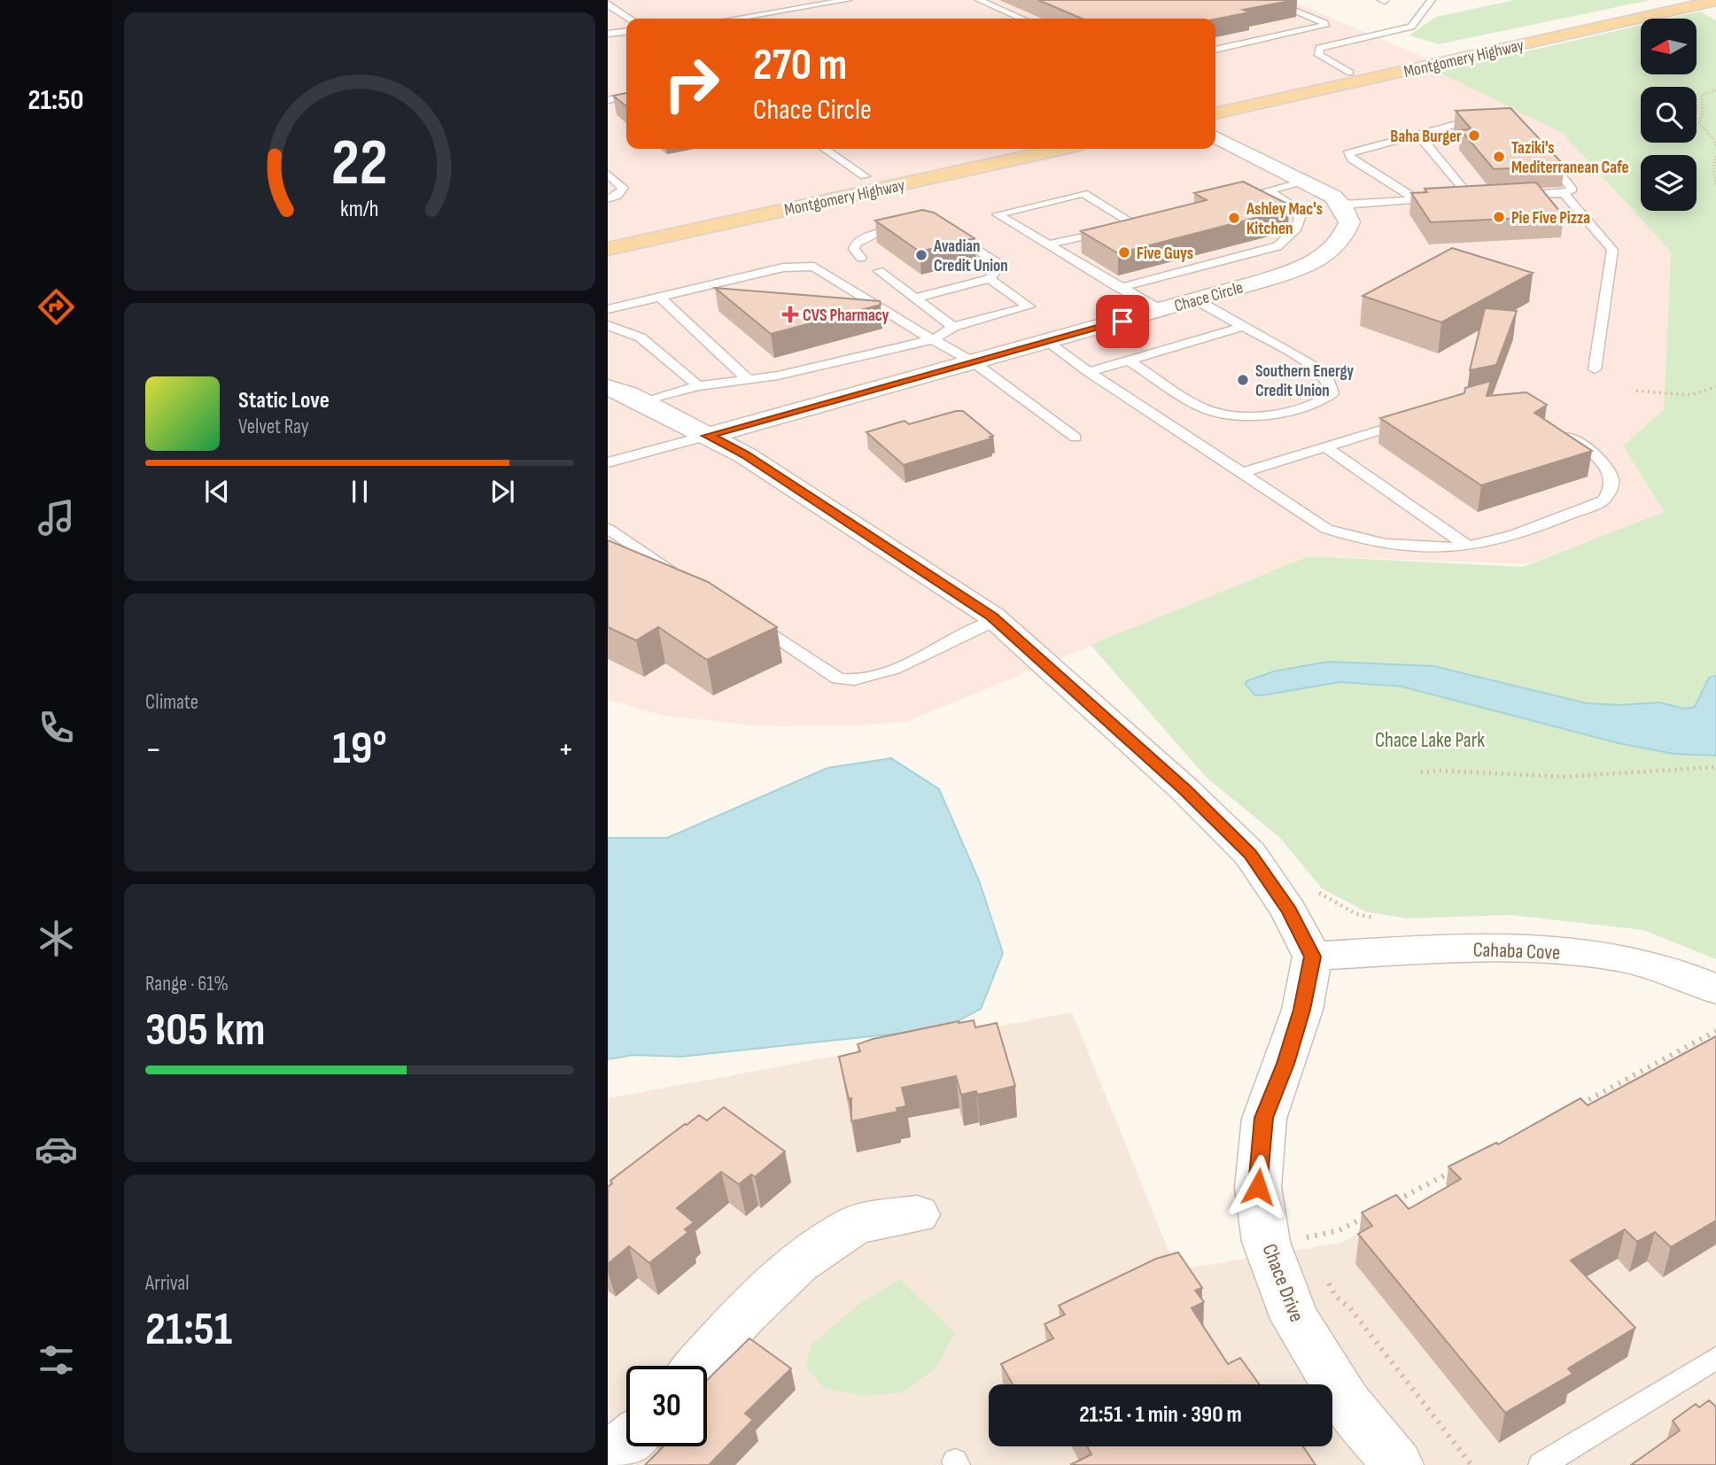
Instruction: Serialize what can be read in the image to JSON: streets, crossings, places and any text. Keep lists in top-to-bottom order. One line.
{"streets":{"main road":["Montgomery Highway"],"street":["Chace Circle","Cahaba Cove","Chace Drive"]},"crossings":[["Cahaba Cove","Chace Drive"]],"parks":["Chace Lake Park"],"places":{"other":["Baha Burger","Taziki's Mediterranean Cafe","Pie Five Pizza","Ashley Mac's Kitchen","Five Guys","Avadian Credit Union","Southern Energy Credit Union"],"health":["CVS Pharmacy"]},"north":"left","page":{"tabs":"21:50","turn":["270 m","Chace Circle"],"song":["Static Love","Velvet Ray"],"tile":["Climate",["Range · 61%","305 km"],["Arrival","21:51"]],"heat":["−","19°","+"],"limit":"30","trip":"21:51 · 1 min · 390 m","gauge":["22","km/h"]}}
